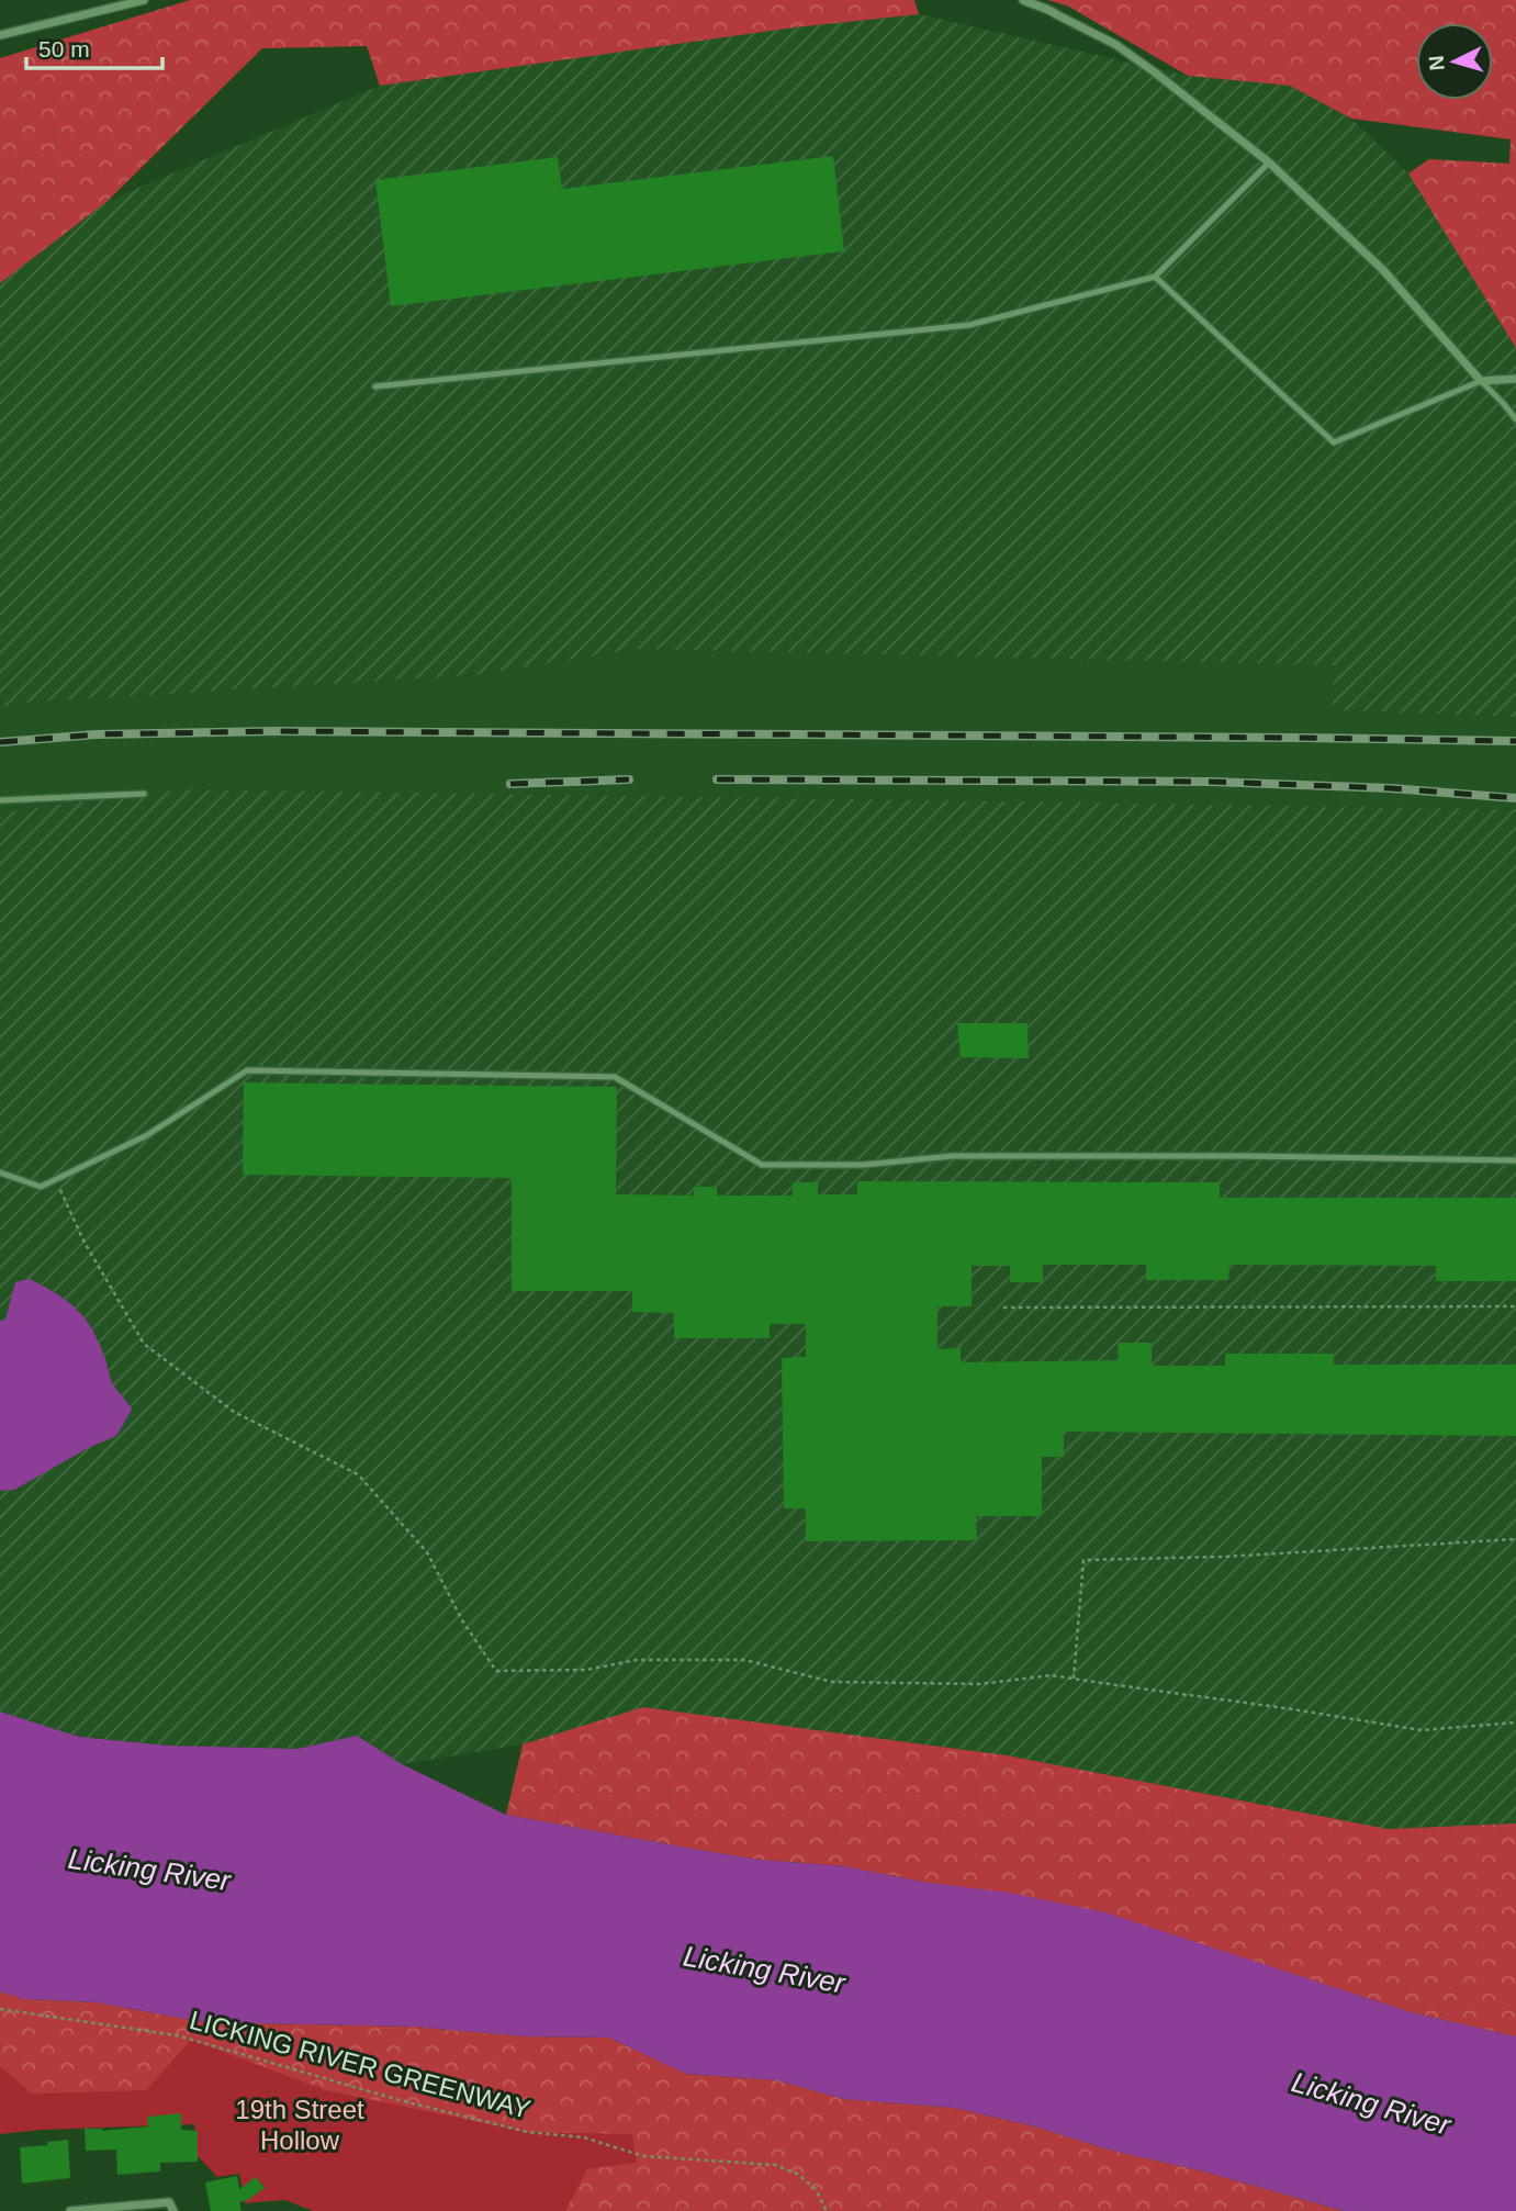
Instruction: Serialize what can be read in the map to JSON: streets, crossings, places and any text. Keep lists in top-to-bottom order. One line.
{"streets":{"path":["LICKING RIVER GREENWAY"]},"water":["Licking River"],"parks":["19th Street Hollow"],"scale_bar":"50 m","north":"left"}
